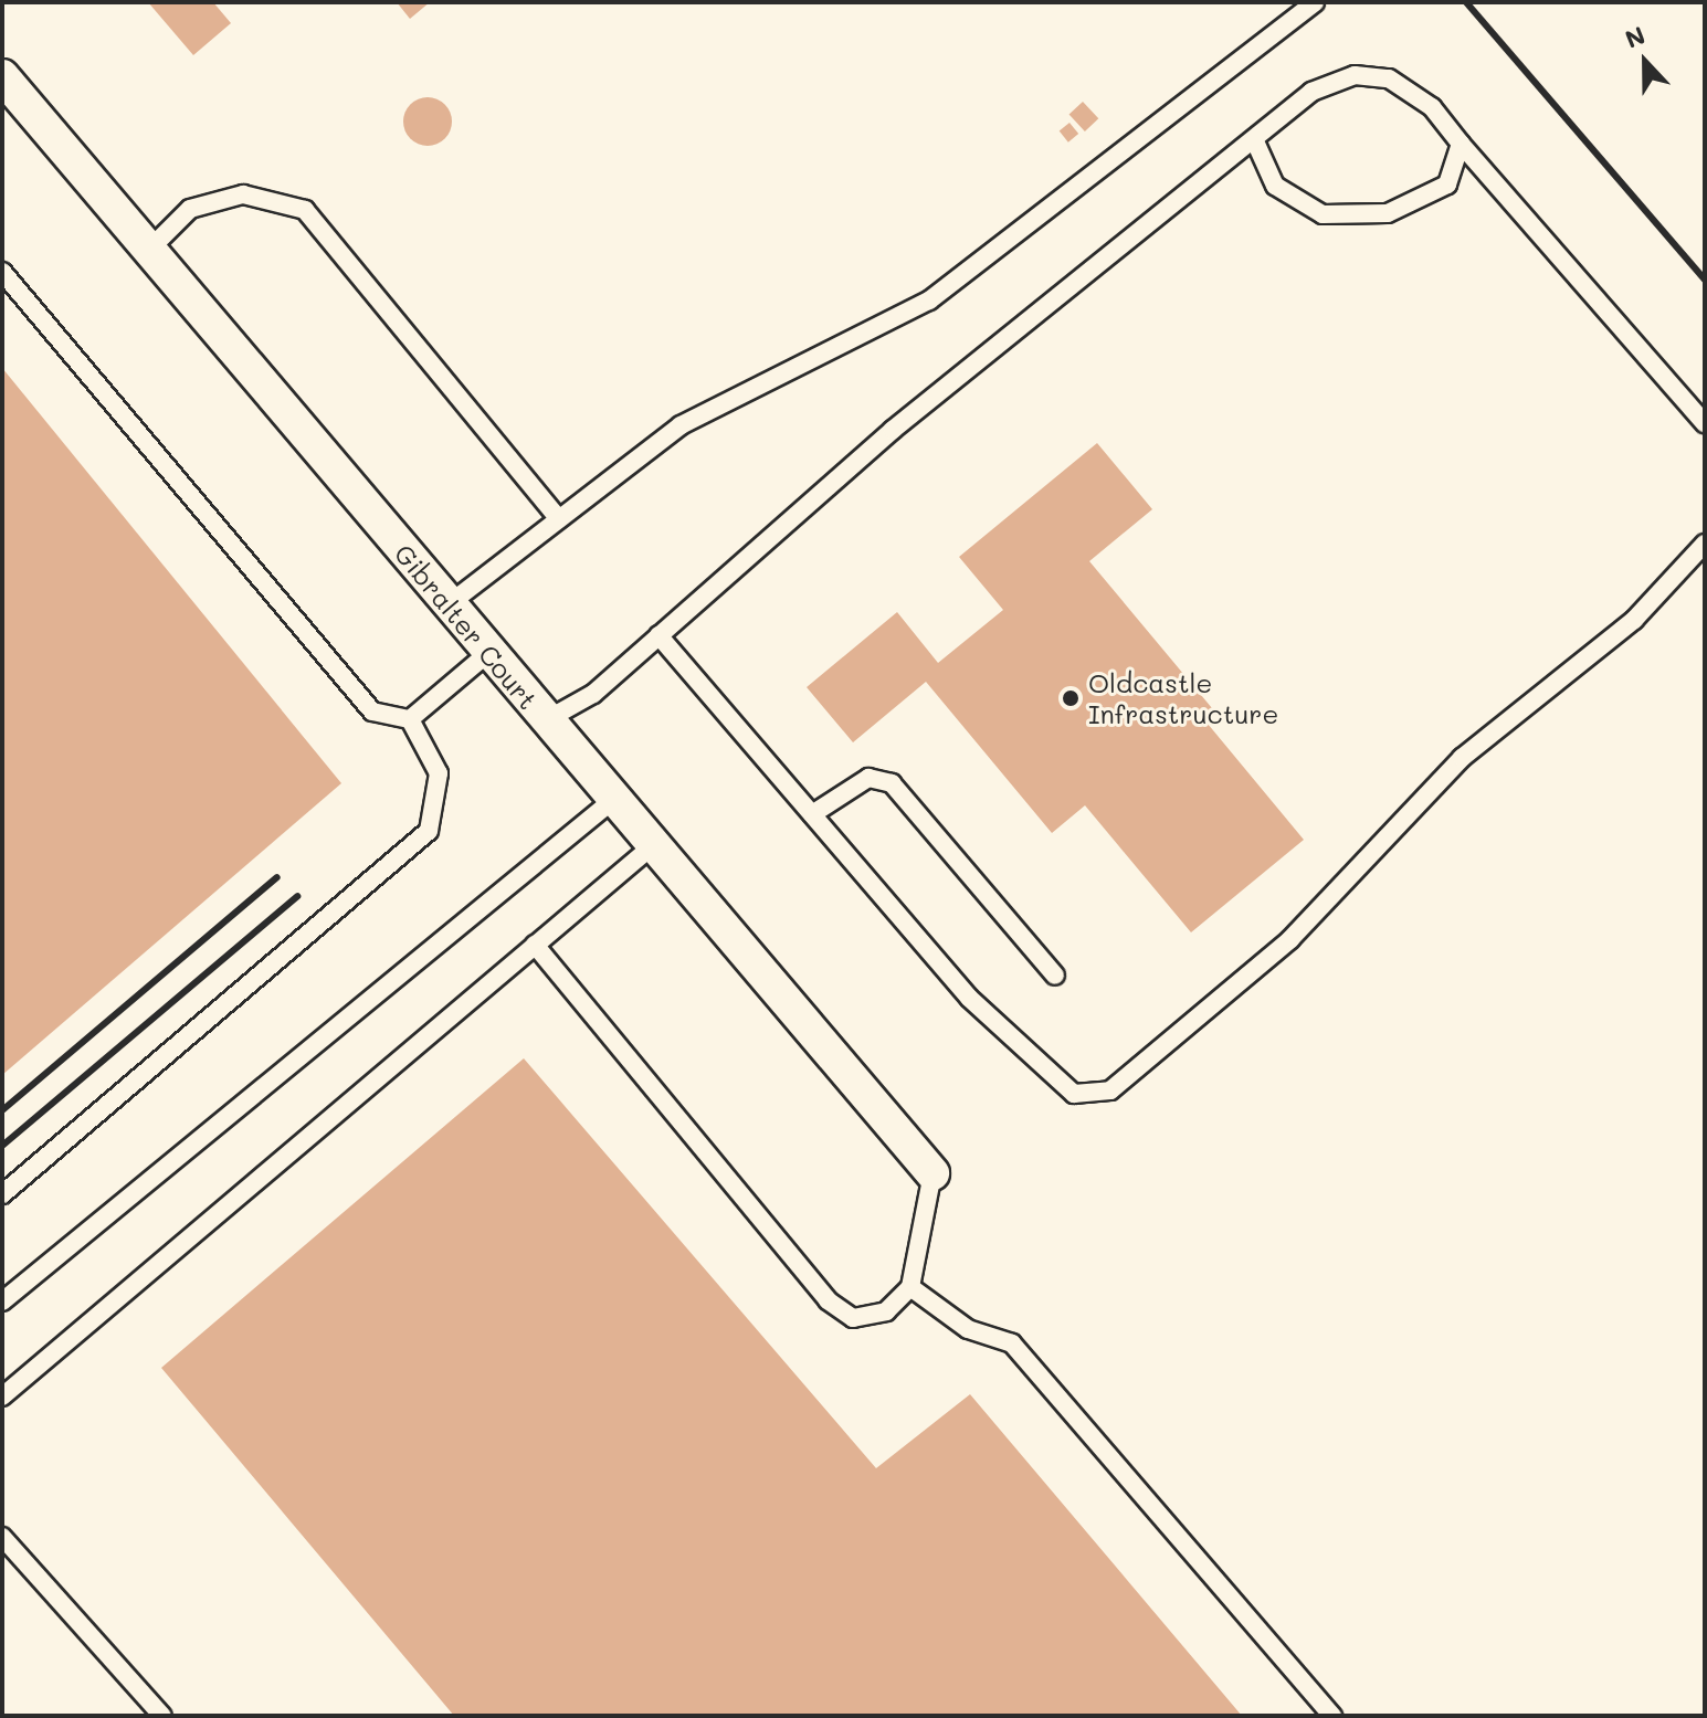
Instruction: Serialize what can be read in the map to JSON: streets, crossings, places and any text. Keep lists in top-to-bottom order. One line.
{"streets":{"street":["Gibralter Court"]},"places":["Oldcastle Infrastructure"],"north":"top"}
